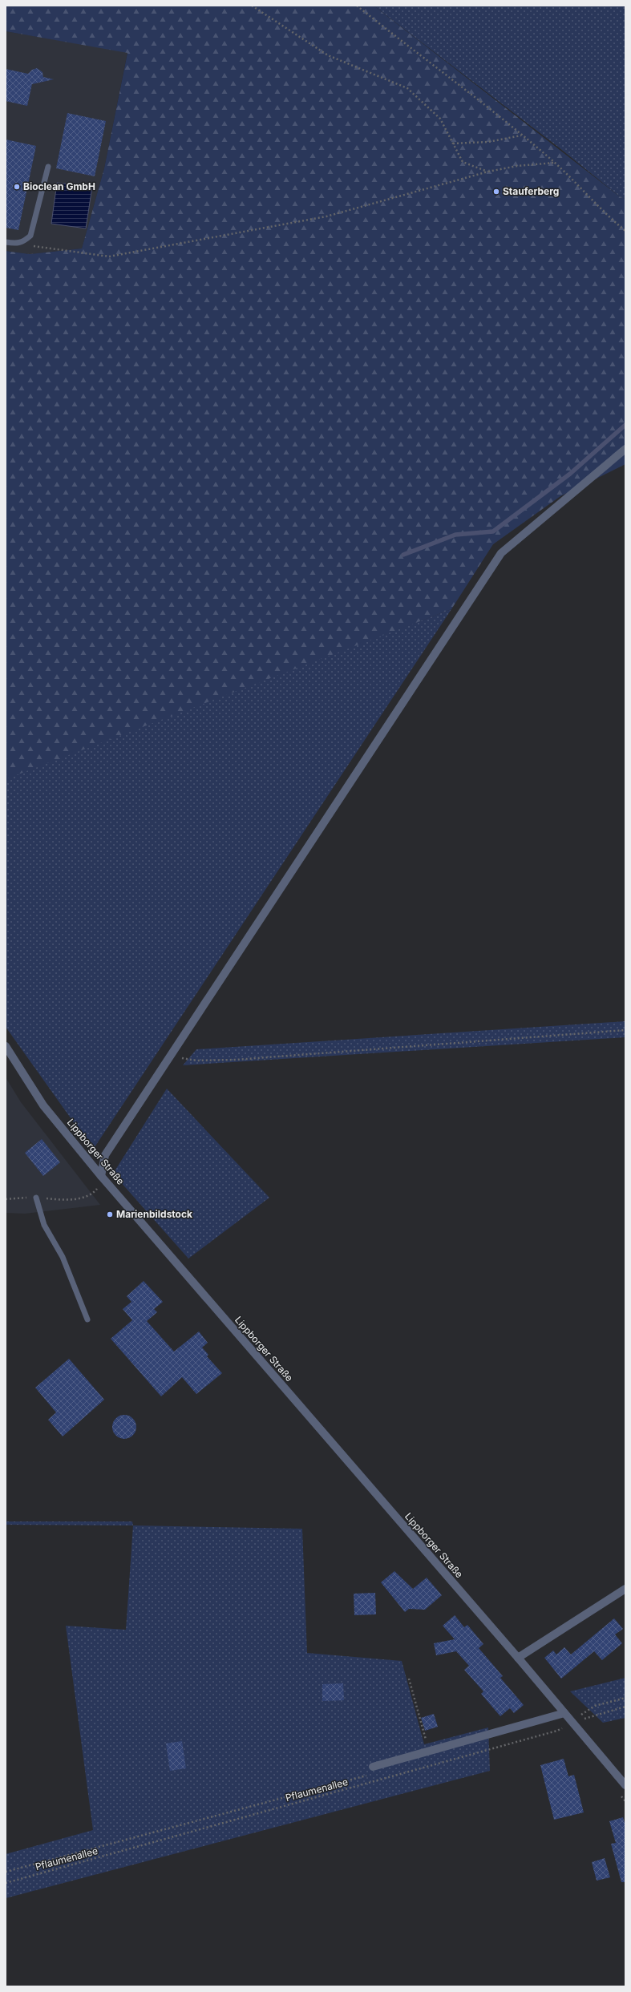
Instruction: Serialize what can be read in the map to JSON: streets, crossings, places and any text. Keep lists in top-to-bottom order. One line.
{"streets":{"street":["Lippborger Straße"],"path":["Pflaumenallee"]},"crossings":[["Lippborger Straße","Pflaumenallee"]],"places":["Bioclean GmbH","Stauferberg","Marienbildstock"]}
